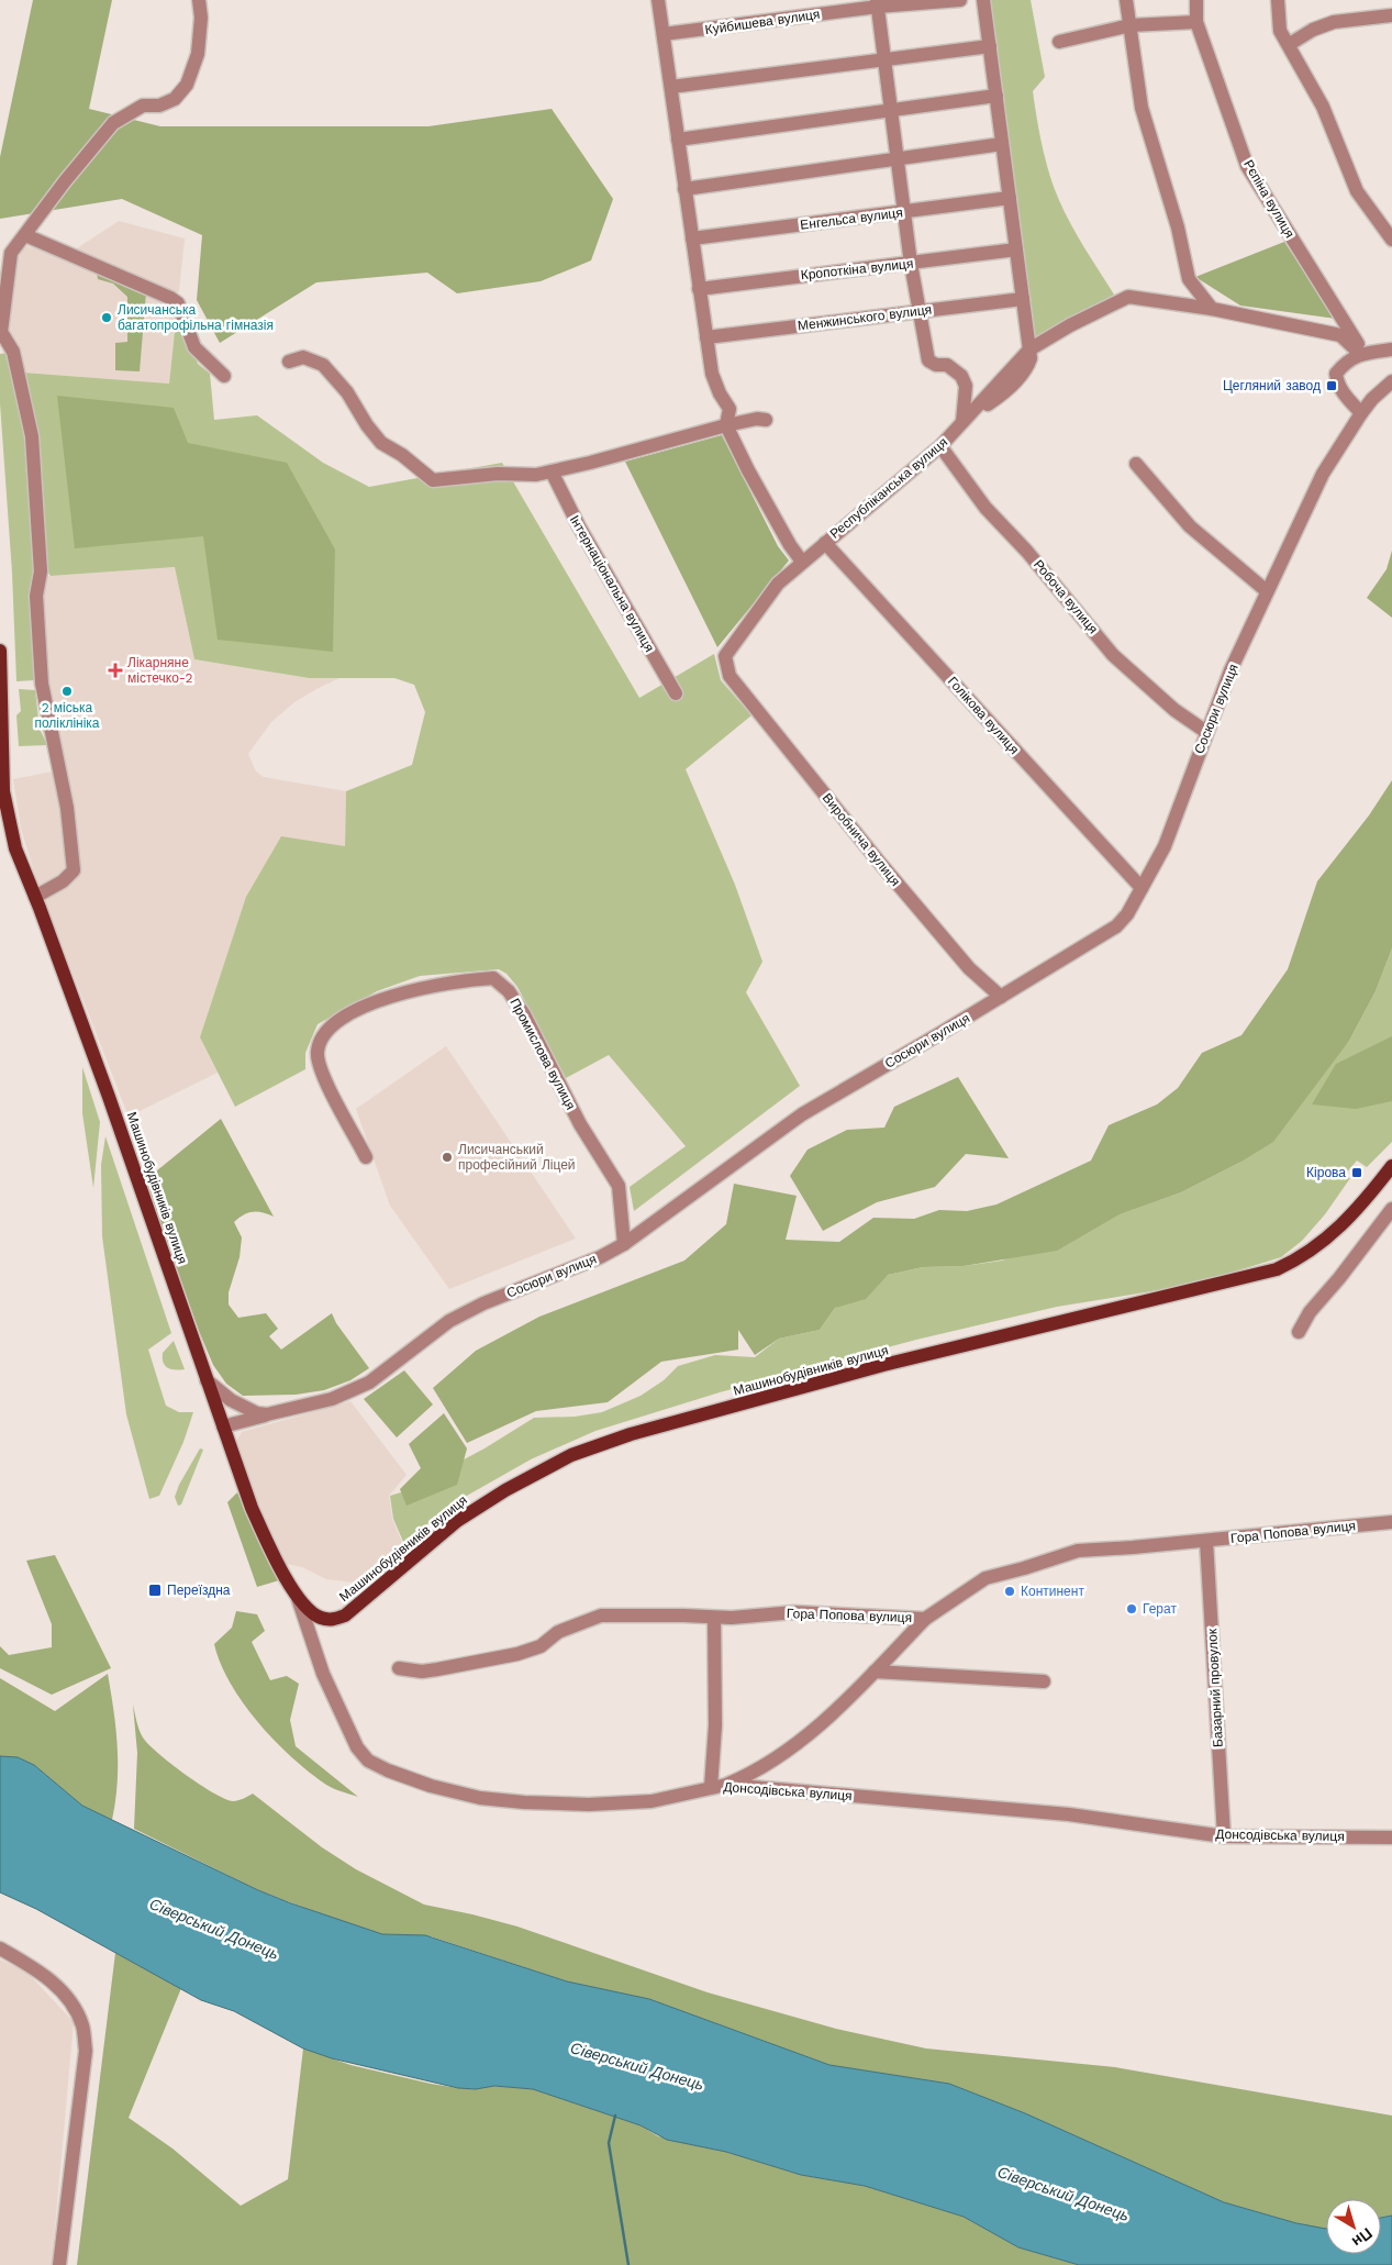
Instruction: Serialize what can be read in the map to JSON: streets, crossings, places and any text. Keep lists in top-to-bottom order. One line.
{"streets":{"main road":["Машинобудівників вулиця"],"street":["Куйбишева вулиця","Рєпіна вулиця","Енгельса вулиця","Кропоткіна вулиця","Менжинського вулиця","Республіканська вулиця","Інтернаціональна вулиця","Робоча вулиця","Сосюри вулиця","Голікова вулиця","Виробнича вулиця","Промислова вулиця","Гора Попова вулиця","Базарний провулок","Донсодівська вулиця"]},"crossings":[["Рєпіна вулиця","Республіканська вулиця"],["Республіканська вулиця","Робоча вулиця"],["Республіканська вулиця","Голікова вулиця"],["Республіканська вулиця","Виробнича вулиця"],["Робоча вулиця","Сосюри вулиця"],["Сосюри вулиця","Голікова вулиця"],["Сосюри вулиця","Виробнича вулиця"],["Сосюри вулиця","Промислова вулиця"],["Сосюри вулиця","Машинобудівників вулиця"],["Машинобудівників вулиця","Донсодівська вулиця"],["Гора Попова вулиця","Базарний провулок"],["Базарний провулок","Донсодівська вулиця"]],"water":["Сіверський Донець"],"places":{"other":["Лисичанська багатопрофільна гімназія","2 міська поліклініка","Лисичанський професійний Ліцей","Континент","Герат"],"transit":["Цегляний завод","Кірова","Переїздна"],"health":["Лікарняне містечко-2"]},"north":"bottom right"}
